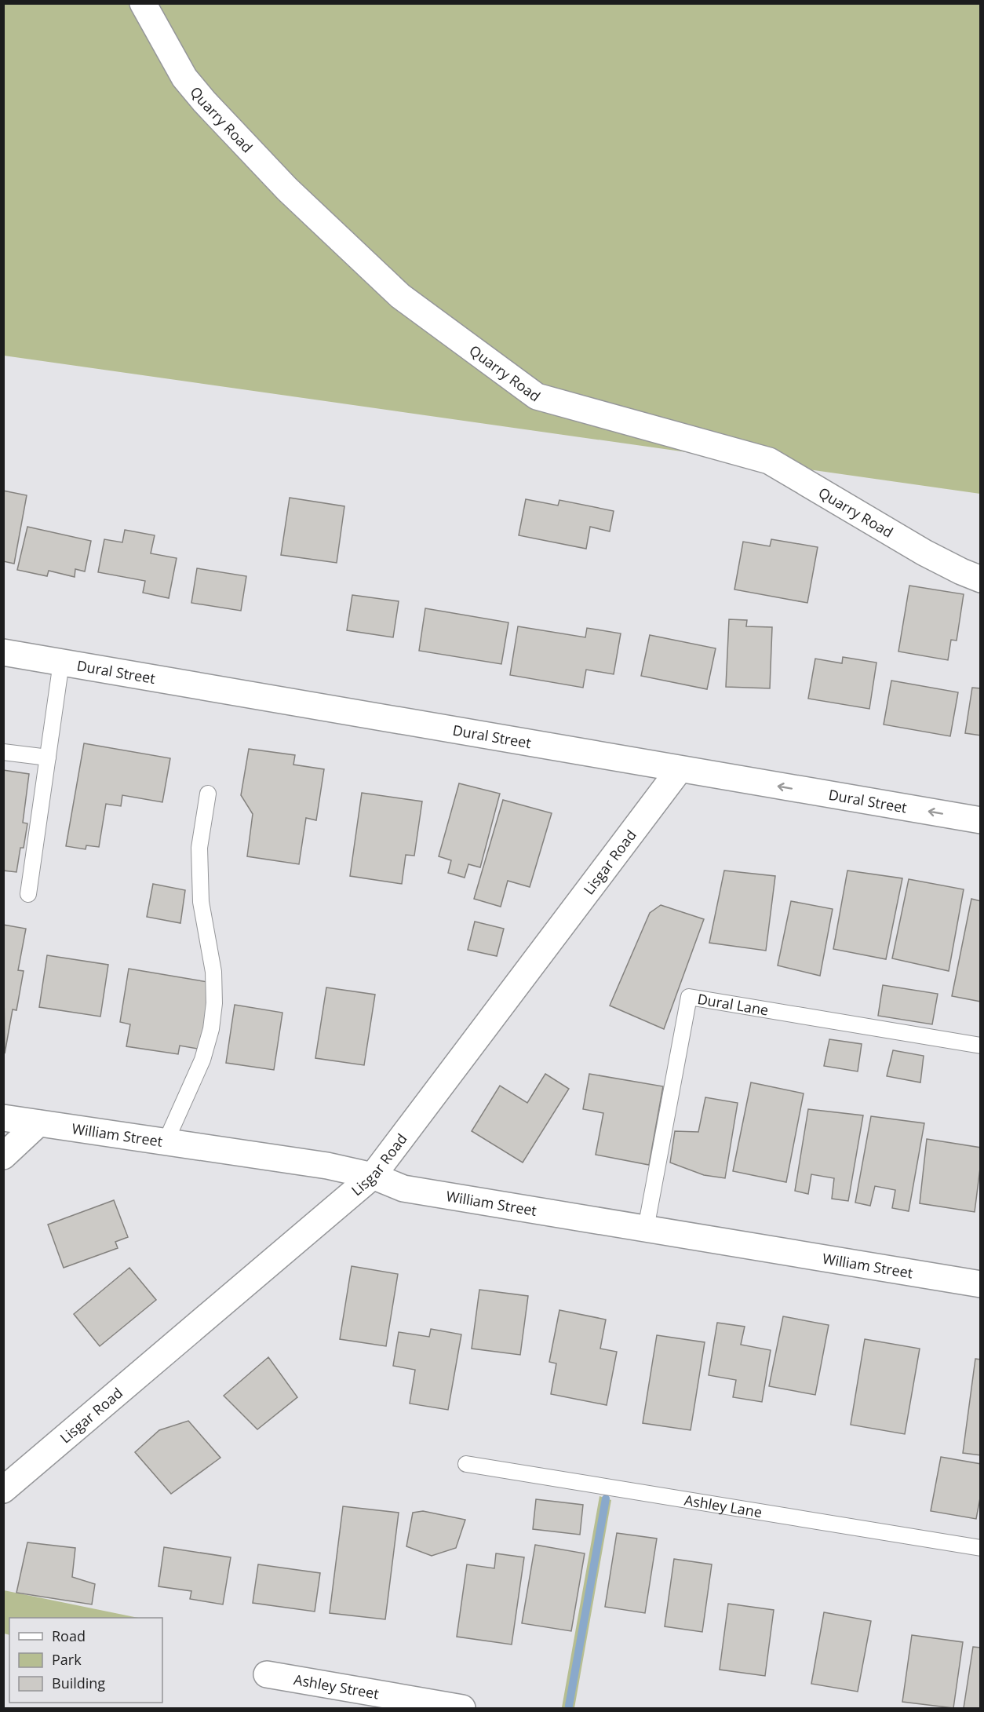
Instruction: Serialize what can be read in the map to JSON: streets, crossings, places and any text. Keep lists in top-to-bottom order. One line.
{"streets":{"street":["Quarry Road","Dural Street","Lisgar Road","William Street","Ashley Street"],"lane":["Dural Lane","Ashley Lane"]},"crossings":[["Dural Street","Lisgar Road"],["Lisgar Road","William Street"],["Dural Lane","William Street"]],"legend":["Road","Park","Building"]}
